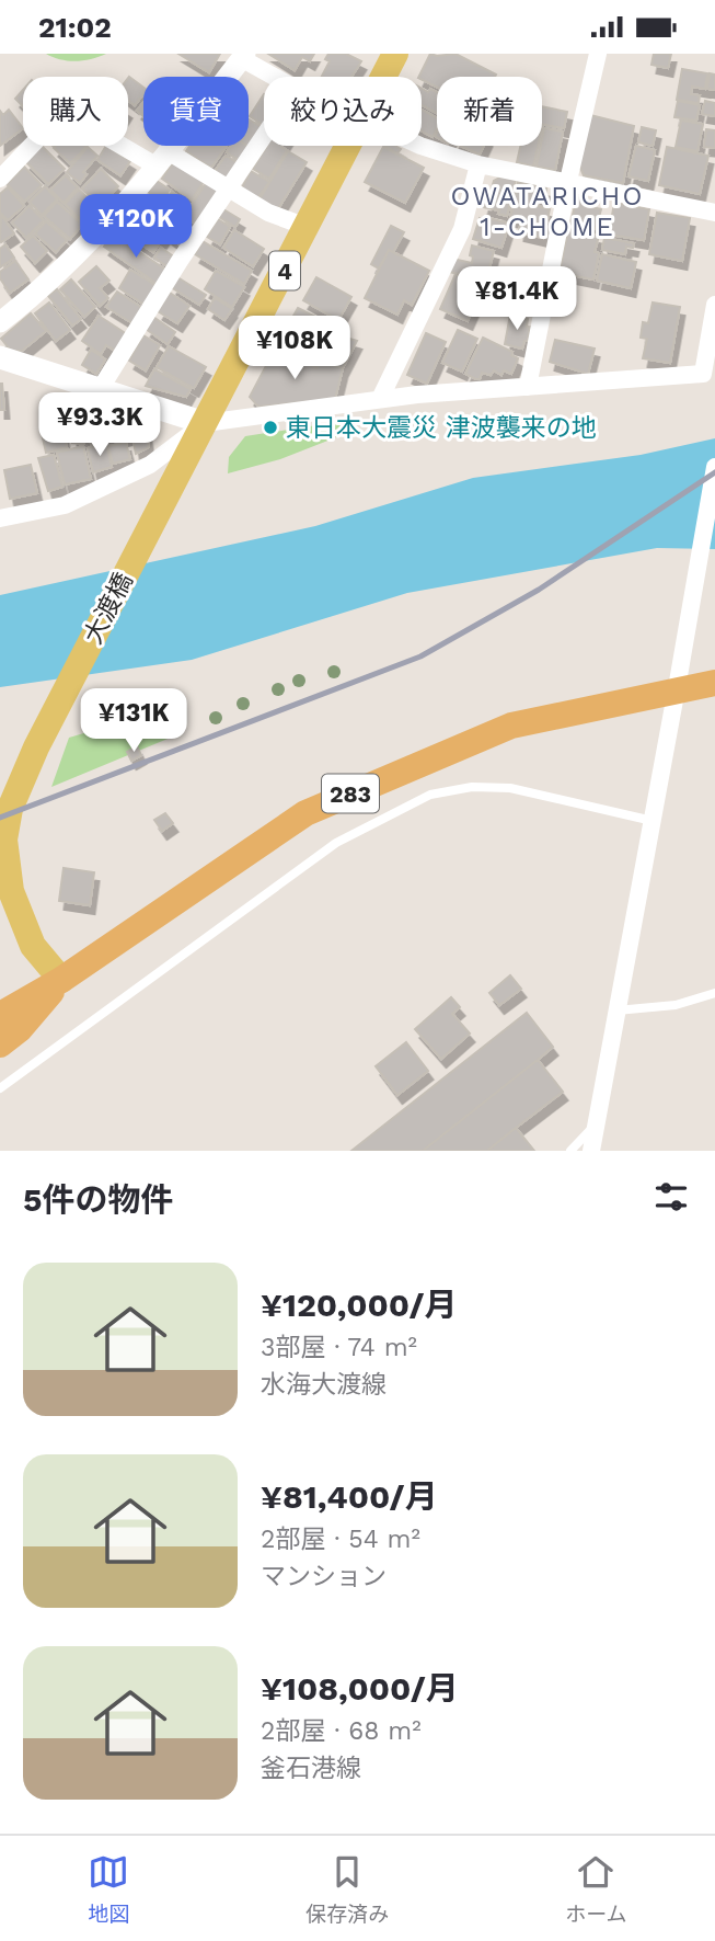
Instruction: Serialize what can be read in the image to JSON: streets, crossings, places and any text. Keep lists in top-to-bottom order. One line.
{"streets":{"highway":["283"],"main road":["4","大渡橋"]},"crossings":[["4","大渡橋"],["大渡橋","283"]],"districts":["OWATARICHO 1-CHOME"],"places":["東日本大震災 津波襲来の地"],"page":{"status":"21:02","chip":["購入","賃貸","絞り込み","新着"],"price":["¥120K","¥81.4K","¥108K","¥93.3K","¥131K"],"heading":"5件の物件","list":[{"name":"¥120,000/月","note":"3部屋 · 74 m² · 水海大渡線"},{"name":"¥81,400/月","note":"2部屋 · 54 m² · マンション"},{"name":"¥108,000/月","note":"2部屋 · 68 m² · 釜石港線"}],"tabs":["地図","保存済み","ホーム"]}}
